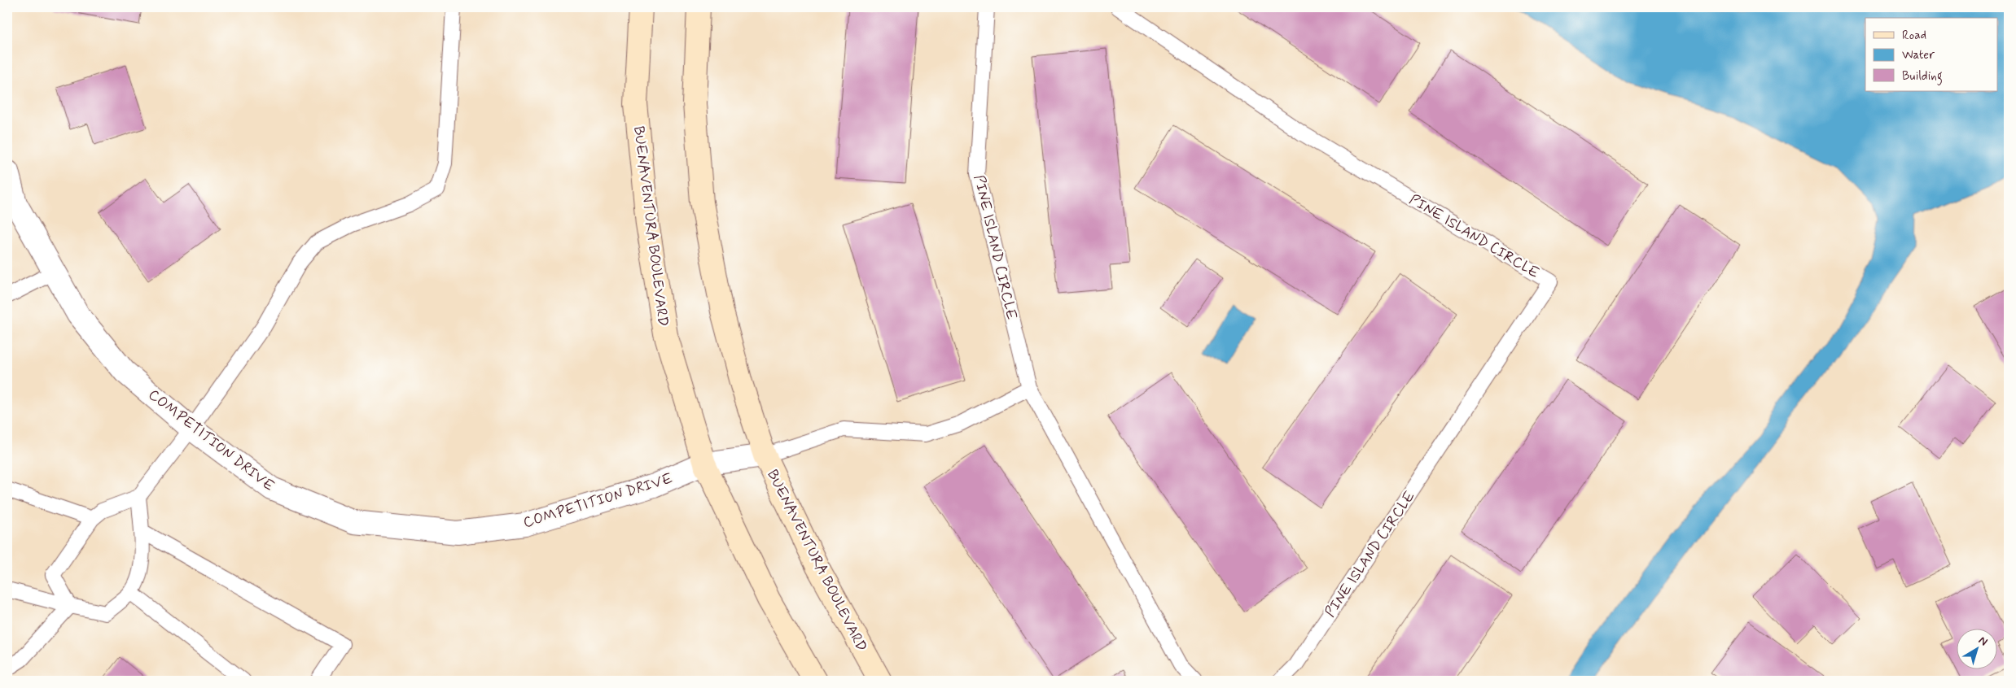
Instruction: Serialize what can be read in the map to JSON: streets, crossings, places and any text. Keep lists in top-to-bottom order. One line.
{"streets":{"main road":["BUENAVENTURA BOULEVARD"],"street":["COMPETITION DRIVE"],"lane":["PINE ISLAND CIRCLE"]},"crossings":[["BUENAVENTURA BOULEVARD","COMPETITION DRIVE"]],"legend":["Road","Water","Building"],"north":"top right"}
